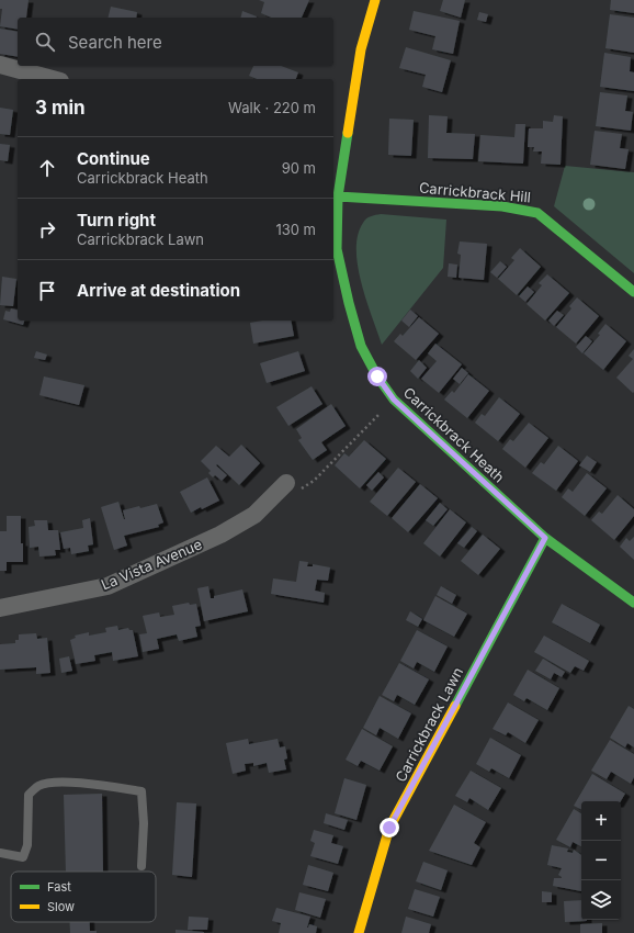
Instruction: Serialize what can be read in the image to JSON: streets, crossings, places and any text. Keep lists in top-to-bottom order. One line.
{"streets":{"street":["Carrickbrack Hill","Carrickbrack Heath","La Vista Avenue","Carrickbrack Lawn"]},"crossings":[["Carrickbrack Hill","Carrickbrack Heath"],["Carrickbrack Heath","Carrickbrack Lawn"]],"legend":["Fast","Slow"],"page":{"search":"Search here","heading":["3 min","Walk · 220 m"],"list":[["Continue","Carrickbrack Heath","90 m"],["Turn right","Carrickbrack Lawn","130 m"],"Arrive at destination"],"map_buttons":["+","−"]}}
